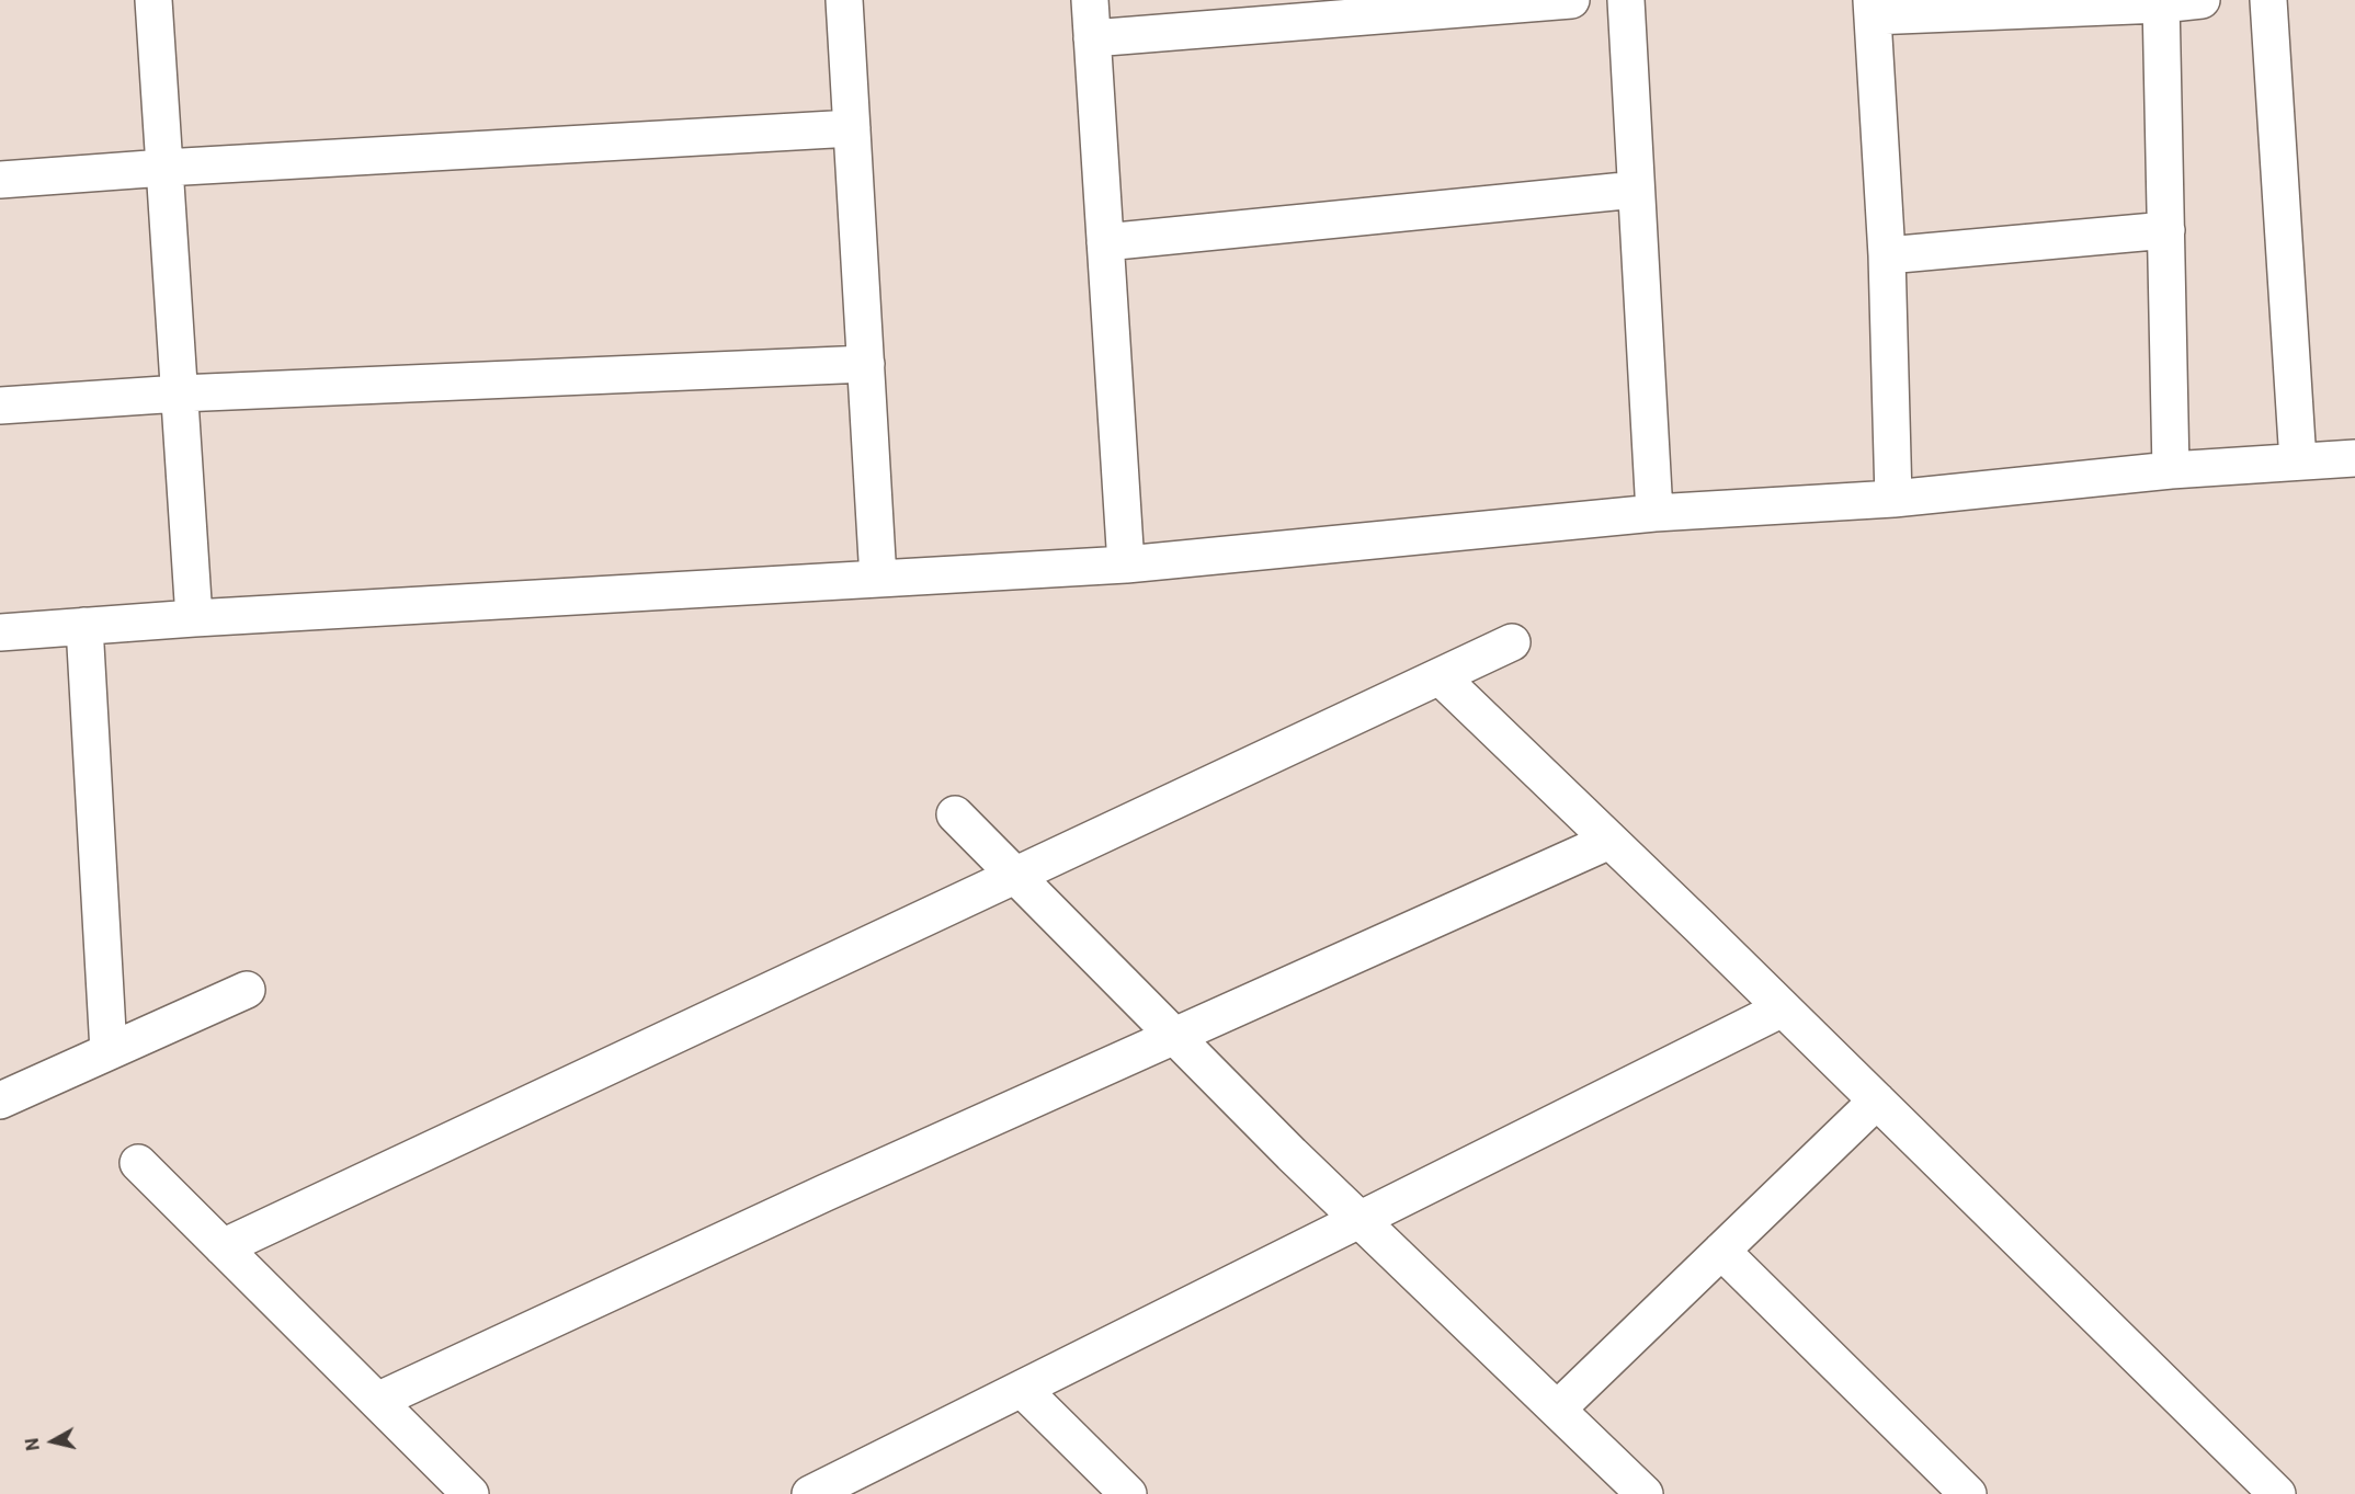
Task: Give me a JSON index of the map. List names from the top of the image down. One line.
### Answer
{"north":"left"}
